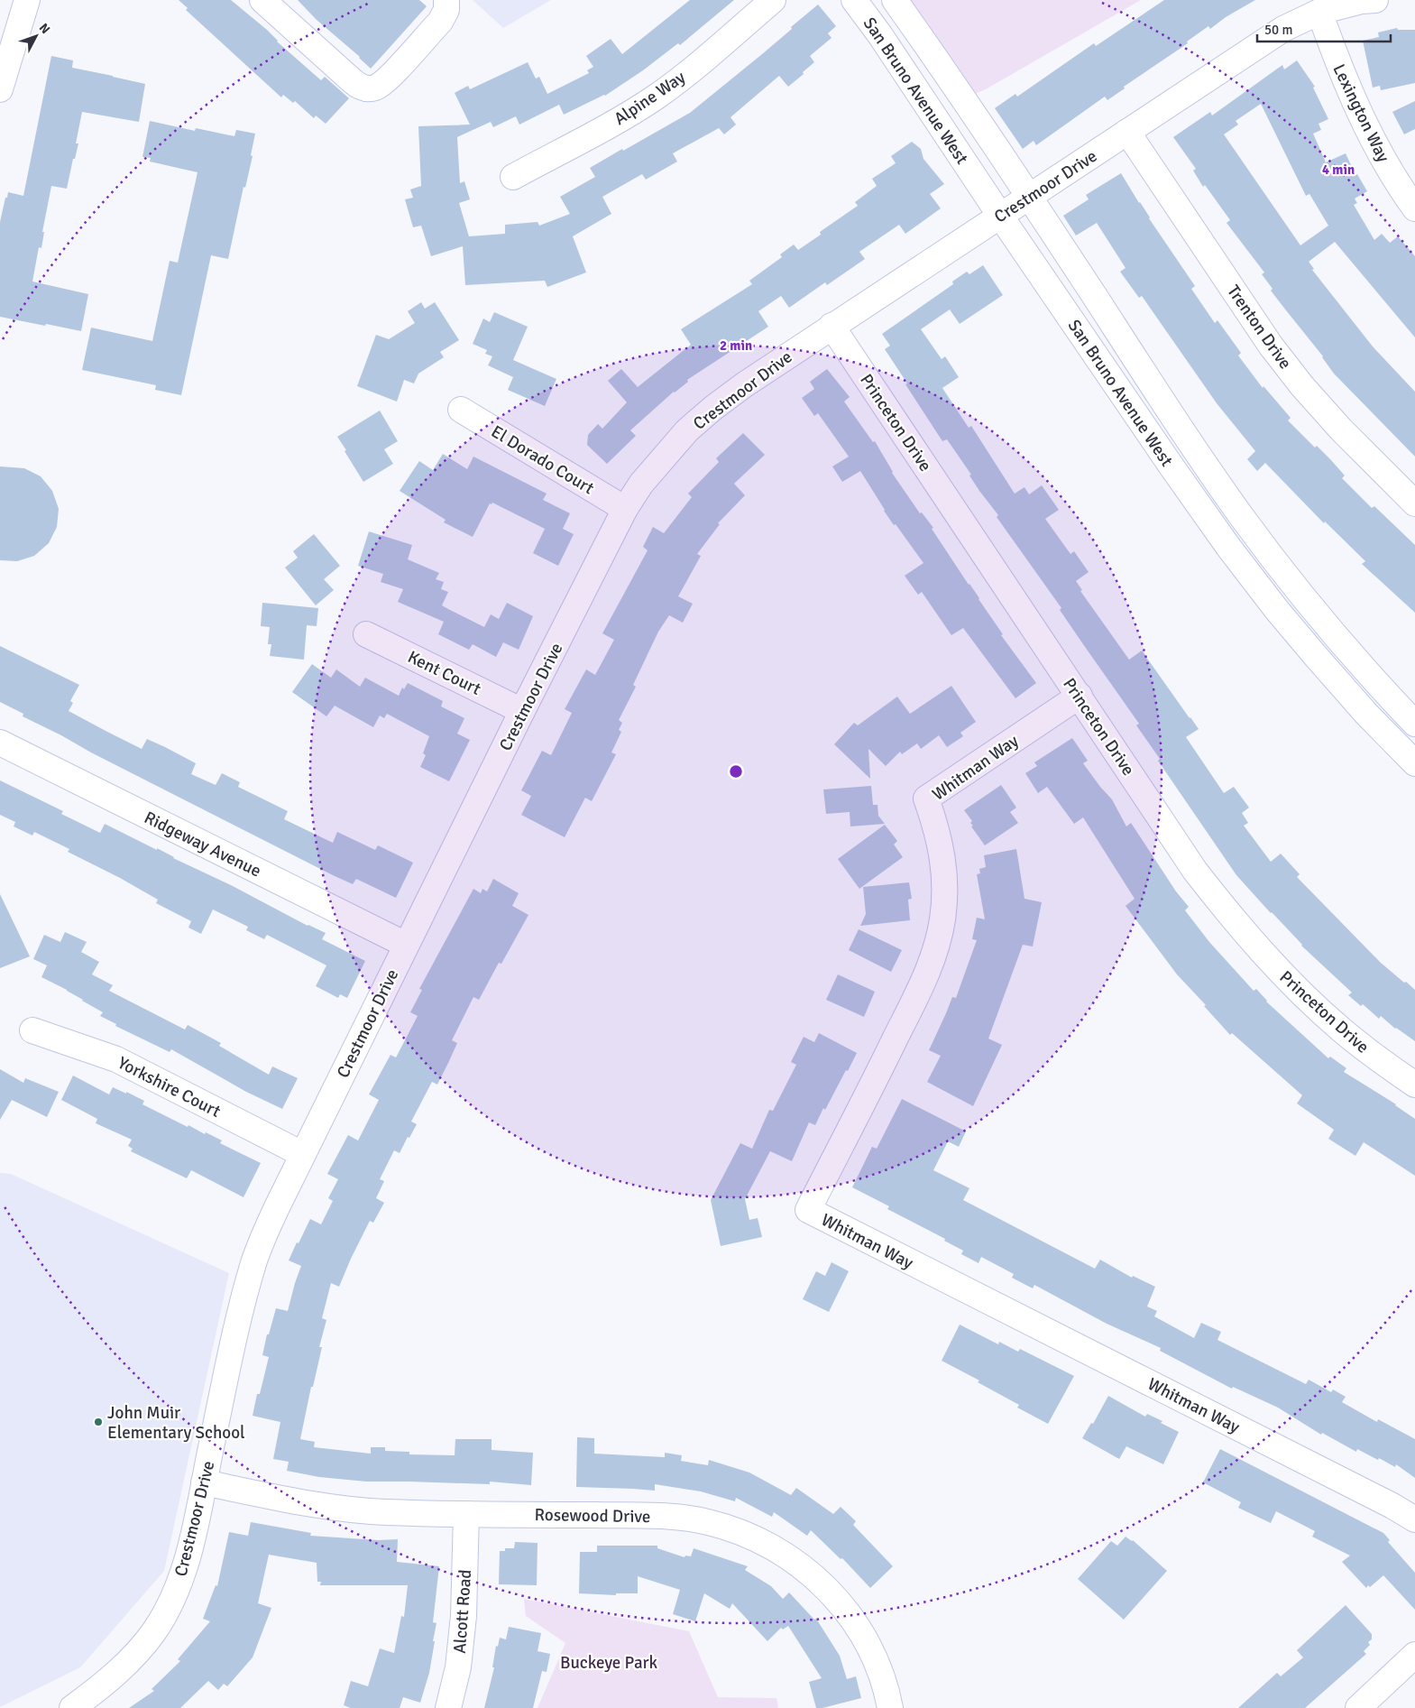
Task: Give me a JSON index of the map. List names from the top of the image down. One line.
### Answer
{"streets":{"street":["San Bruno Avenue West","Alpine Way","Lexington Way","Crestmoor Drive","Trenton Drive","Princeton Drive","El Dorado Court","Kent Court","Whitman Way","Ridgeway Avenue","Yorkshire Court","Rosewood Drive","Alcott Road"]},"crossings":[["San Bruno Avenue West","Crestmoor Drive"],["Lexington Way","Crestmoor Drive"],["Crestmoor Drive","Trenton Drive"],["Crestmoor Drive","Princeton Drive"],["Crestmoor Drive","El Dorado Court"],["Crestmoor Drive","Kent Court"],["Crestmoor Drive","Ridgeway Avenue"],["Crestmoor Drive","Yorkshire Court"],["Crestmoor Drive","Rosewood Drive"],["Princeton Drive","Whitman Way"],["Rosewood Drive","Alcott Road"]],"parks":["Buckeye Park"],"places":["John Muir Elementary School"],"scale_bar":"50 m","north":"top right","rings":["4 min","2 min"]}
